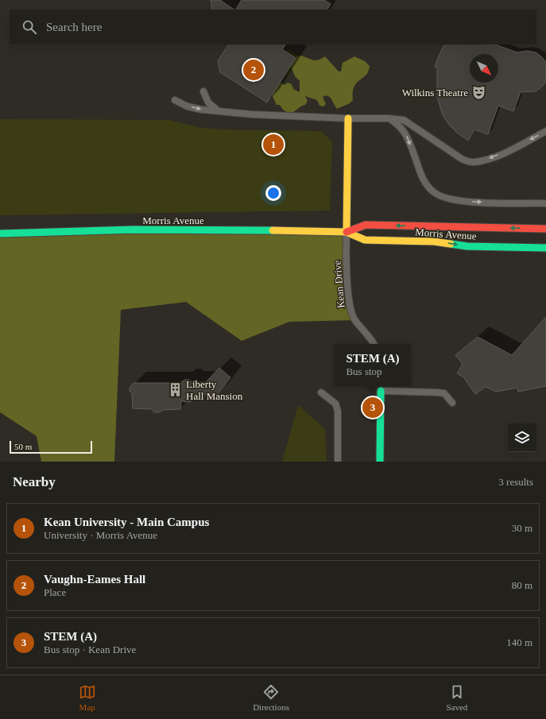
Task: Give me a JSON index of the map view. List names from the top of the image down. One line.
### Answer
{"streets":{"main road":["Morris Avenue"],"lane":["Kean Drive"]},"crossings":[["Morris Avenue","Kean Drive"]],"places":{"theatre":["Wilkins Theatre"],"building":["Liberty Hall Mansion"]},"scale_bar":"50 m","north":"bottom right","page":{"search":"Search here","pins":["2","1","3"],"popup":["STEM (A)","Bus stop"],"scale":"50 m","heading":["Nearby","3 results"],"list":[{"mark":"1","name":"Kean University - Main Campus","note":"University · Morris Avenue","value":"30 m"},{"mark":"2","name":"Vaughn-Eames Hall","note":"Place","value":"80 m"},{"mark":"3","name":"STEM (A)","note":"Bus stop · Kean Drive","value":"140 m"}],"nav":["Map","Directions","Saved"]}}
